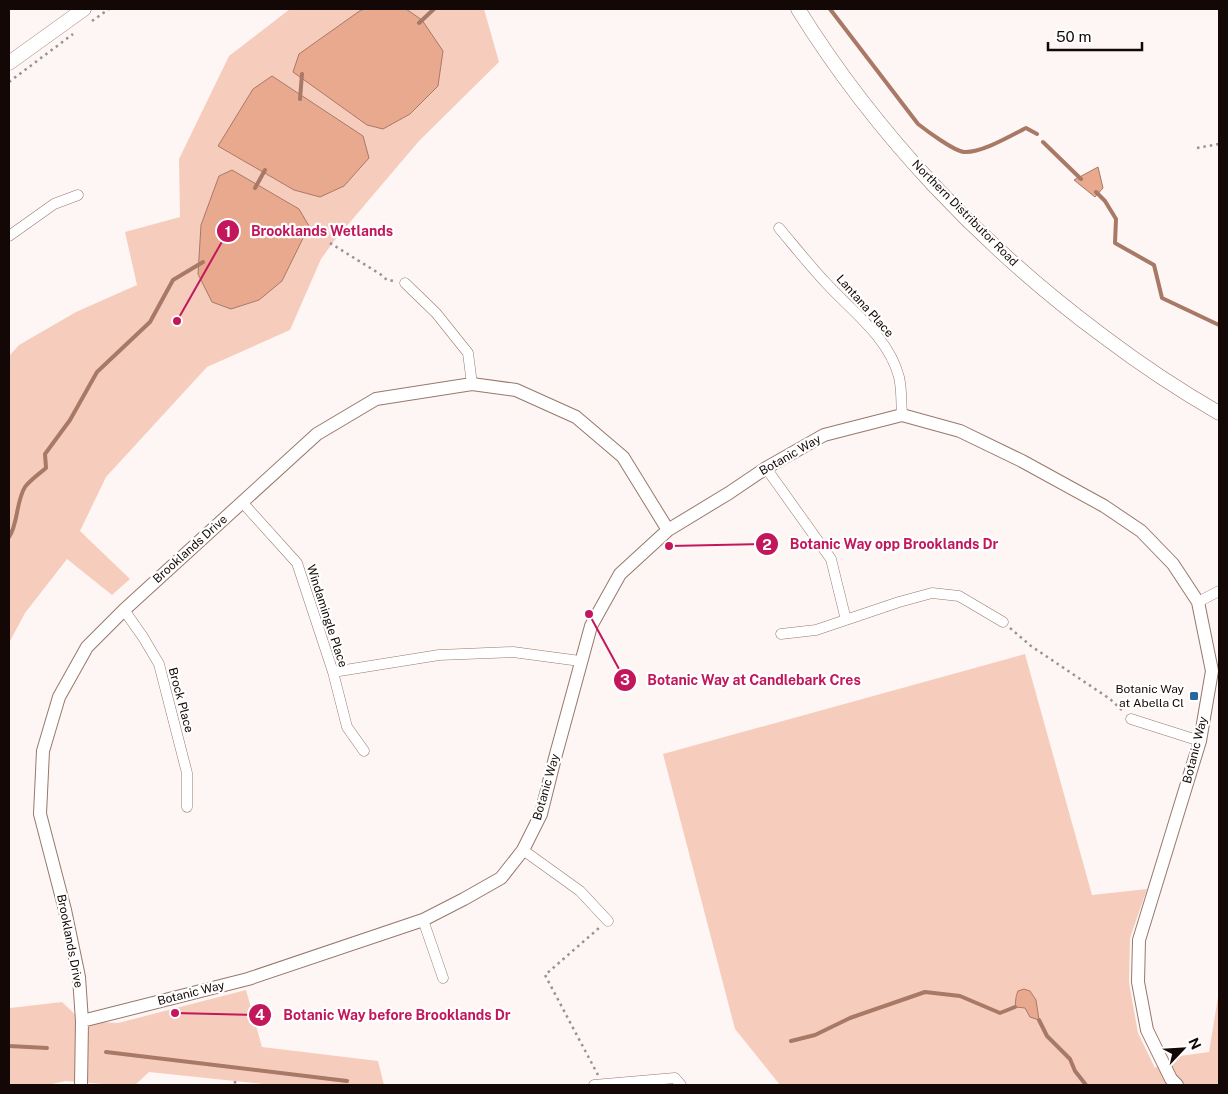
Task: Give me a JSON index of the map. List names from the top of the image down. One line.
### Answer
{"streets":{"main road":["Northern Distributor Road"],"street":["Lantana Place","Botanic Way","Brooklands Drive","Windamingle Place","Brock Place"]},"crossings":[["Lantana Place","Botanic Way"],["Botanic Way","Brooklands Drive"],["Brooklands Drive","Windamingle Place"],["Brooklands Drive","Brock Place"]],"places":{"other":["Brooklands Wetlands","Botanic Way opp Brooklands Dr","Botanic Way at Candlebark Cres","Botanic Way before Brooklands Dr"],"transit":["Botanic Way at Abella Cl"]},"scale_bar":"50 m","north":"top right"}
